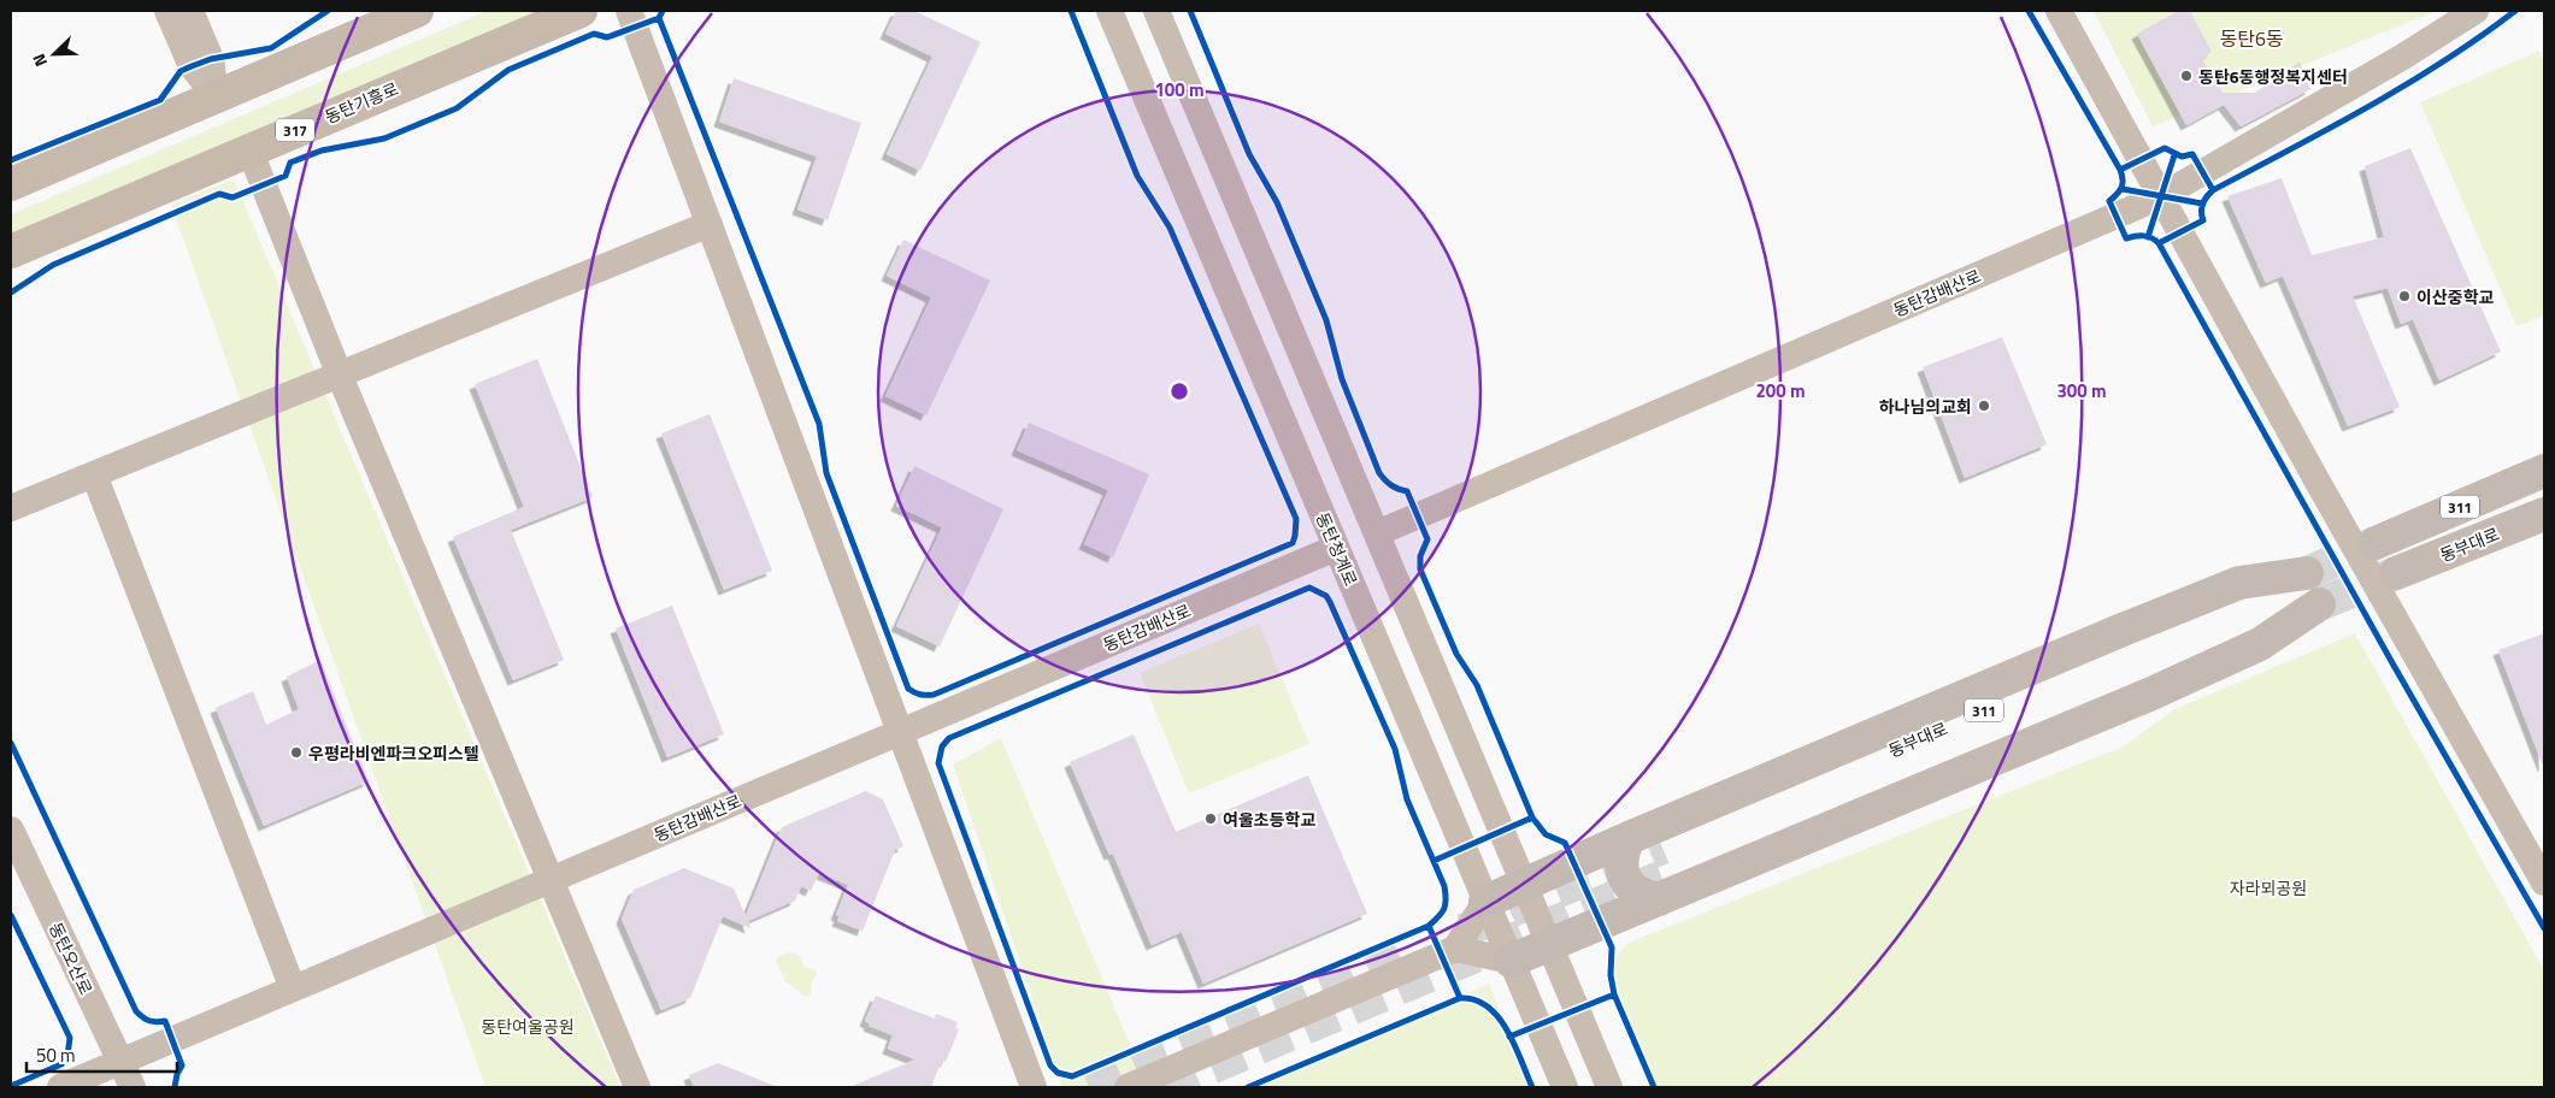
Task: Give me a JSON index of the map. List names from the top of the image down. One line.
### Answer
{"streets":{"highway":["311","동부대로"],"main road":["동탄기흥로","317"],"street":["동탄감배산로","동탄청계로","동탄오산로"]},"crossings":[["동탄감배산로","동탄청계로"],["동탄감배산로","동탄오산로"]],"districts":["동탄6동"],"parks":["자라뫼공원","동탄여울공원"],"places":["동탄6동행정복지센터","이산중학교","하나님의교회","우평라비엔파크오피스텔","여울초등학교"],"scale_bar":"50 m","north":"bottom left","rings":["100 m","200 m","300 m"]}
